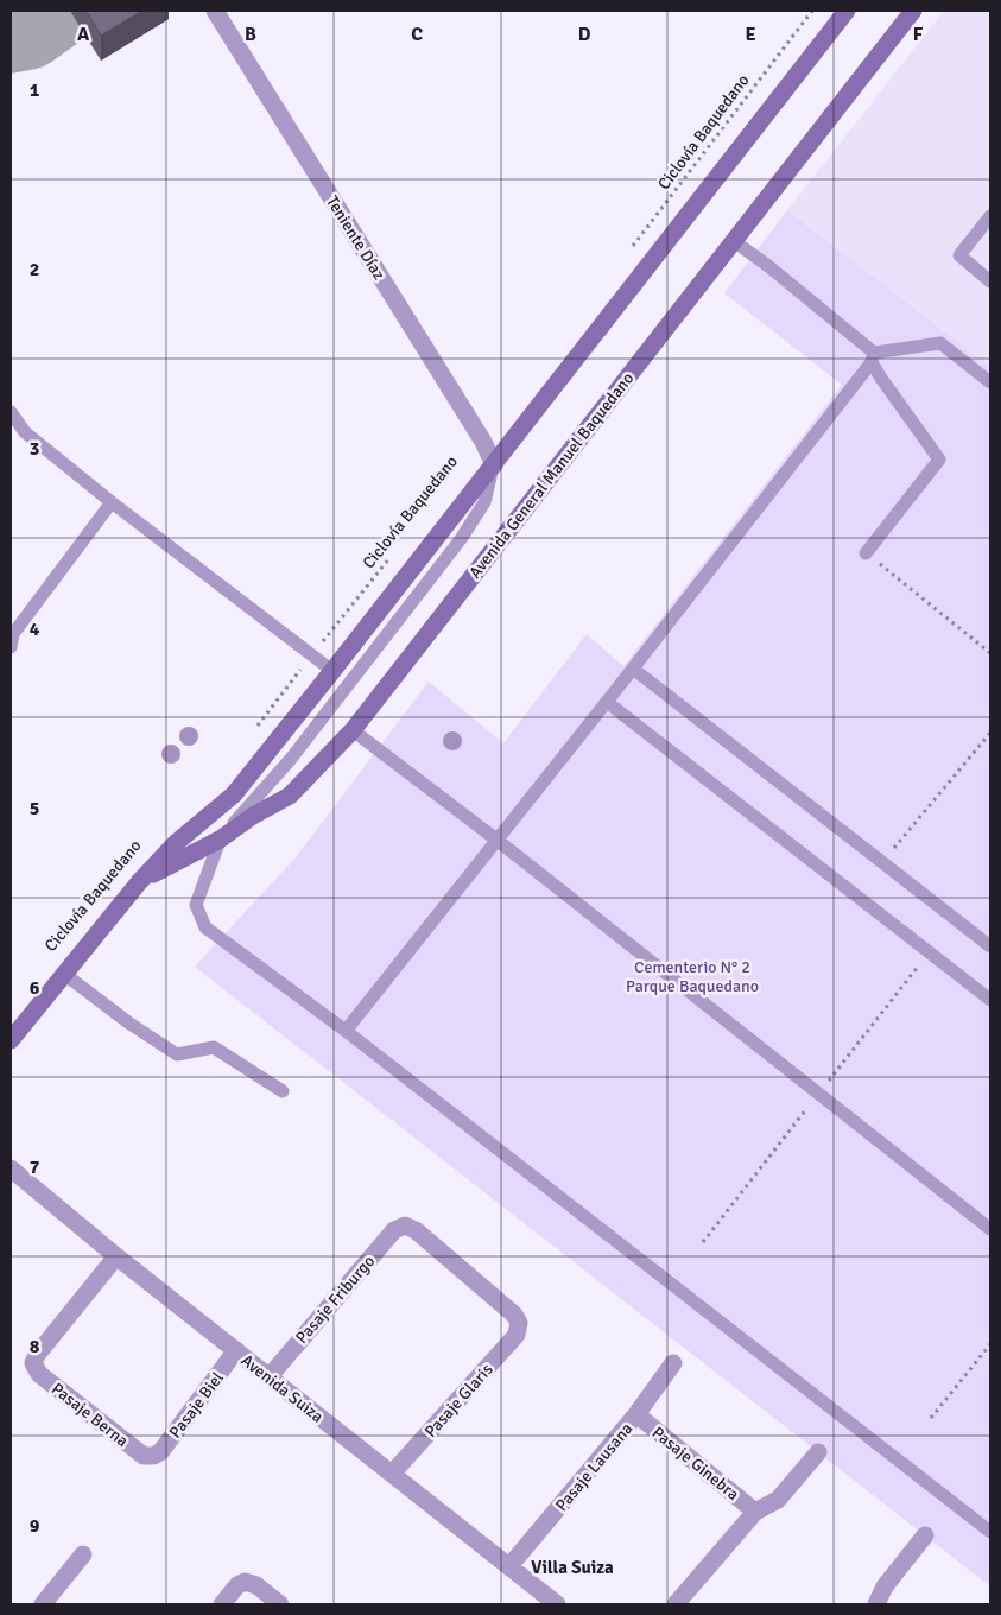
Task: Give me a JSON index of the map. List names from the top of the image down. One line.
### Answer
{"streets":{"main road":["Avenida General Manuel Baquedano"],"street":["Teniente Díaz","Pasaje Friburgo","Avenida Suiza","Pasaje Glaris","Pasaje Biel","Pasaje Berna","Pasaje Ginebra","Pasaje Lausana"],"path":["Ciclovía Baquedano"]},"crossings":[["Teniente Díaz","Avenida General Manuel Baquedano"],["Pasaje Friburgo","Avenida Suiza"],["Pasaje Friburgo","Pasaje Glaris"],["Avenida Suiza","Pasaje Glaris"],["Avenida Suiza","Pasaje Biel"],["Avenida Suiza","Pasaje Berna"],["Avenida Suiza","Pasaje Lausana"],["Pasaje Biel","Pasaje Berna"],["Pasaje Ginebra","Pasaje Lausana"]],"districts":["Villa Suiza"],"parks":["Cementerio N° 2 Parque Baquedano"],"grid":{"columns":["A","B","C","D","E","F"],"rows":["1","2","3","4","5","6","7","8","9"]}}
